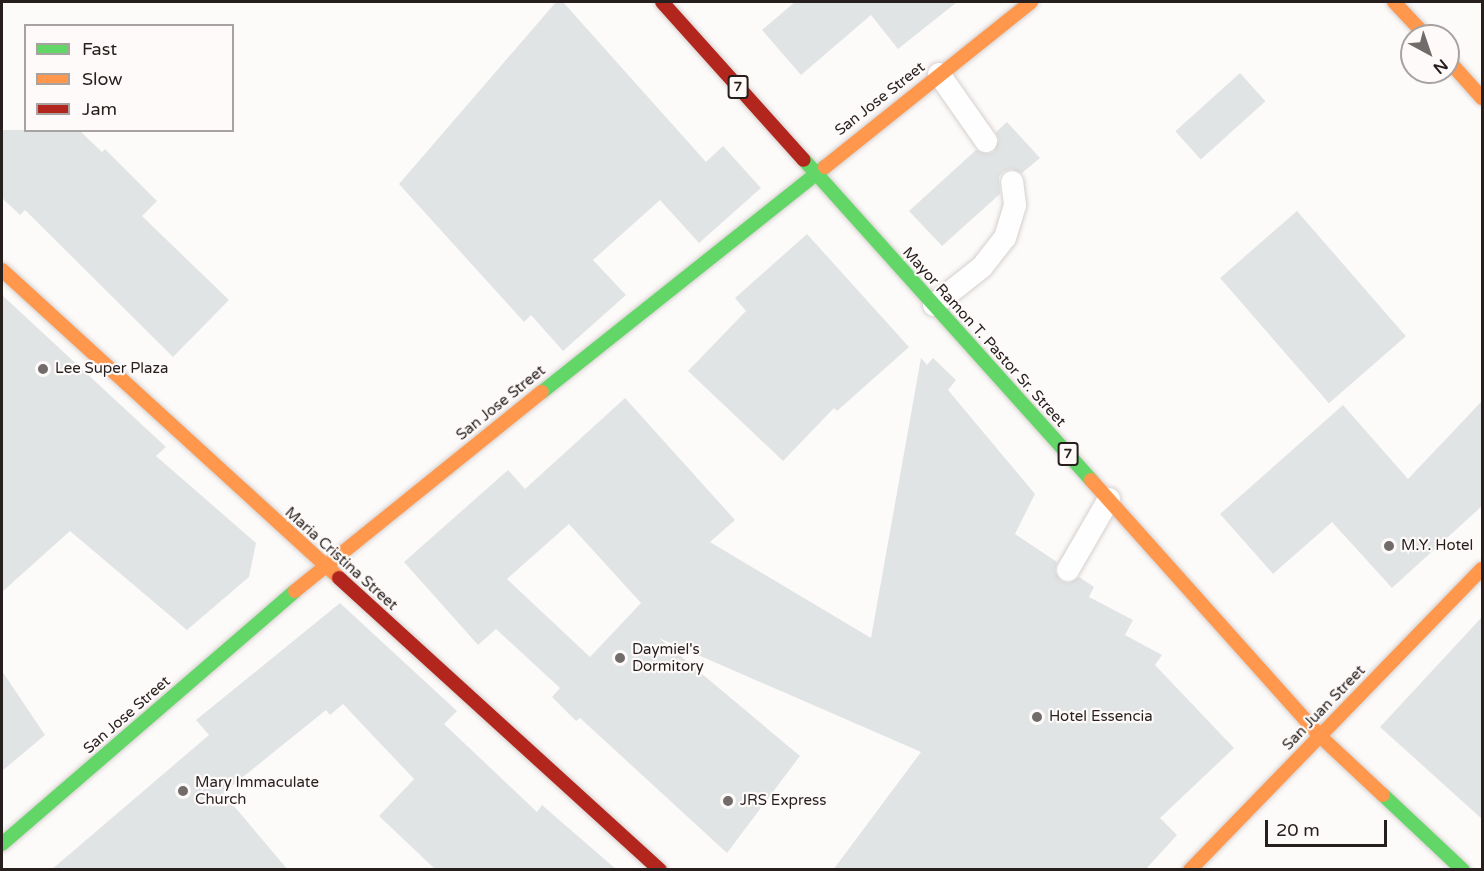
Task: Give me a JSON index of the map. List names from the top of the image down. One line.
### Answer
{"streets":{"street":["7","San Jose Street","Mayor Ramon T. Pastor Sr. Street","Maria Cristina Street","San Juan Street"]},"crossings":[["San Jose Street","Mayor Ramon T. Pastor Sr. Street"],["San Jose Street","Maria Cristina Street"],["Mayor Ramon T. Pastor Sr. Street","San Juan Street"]],"places":["Lee Super Plaza","M.Y. Hotel","Daymiel's Dormitory","Hotel Essencia","Mary Immaculate Church","JRS Express"],"legend":["Fast","Slow","Jam"],"scale_bar":"20 m","north":"bottom right"}
